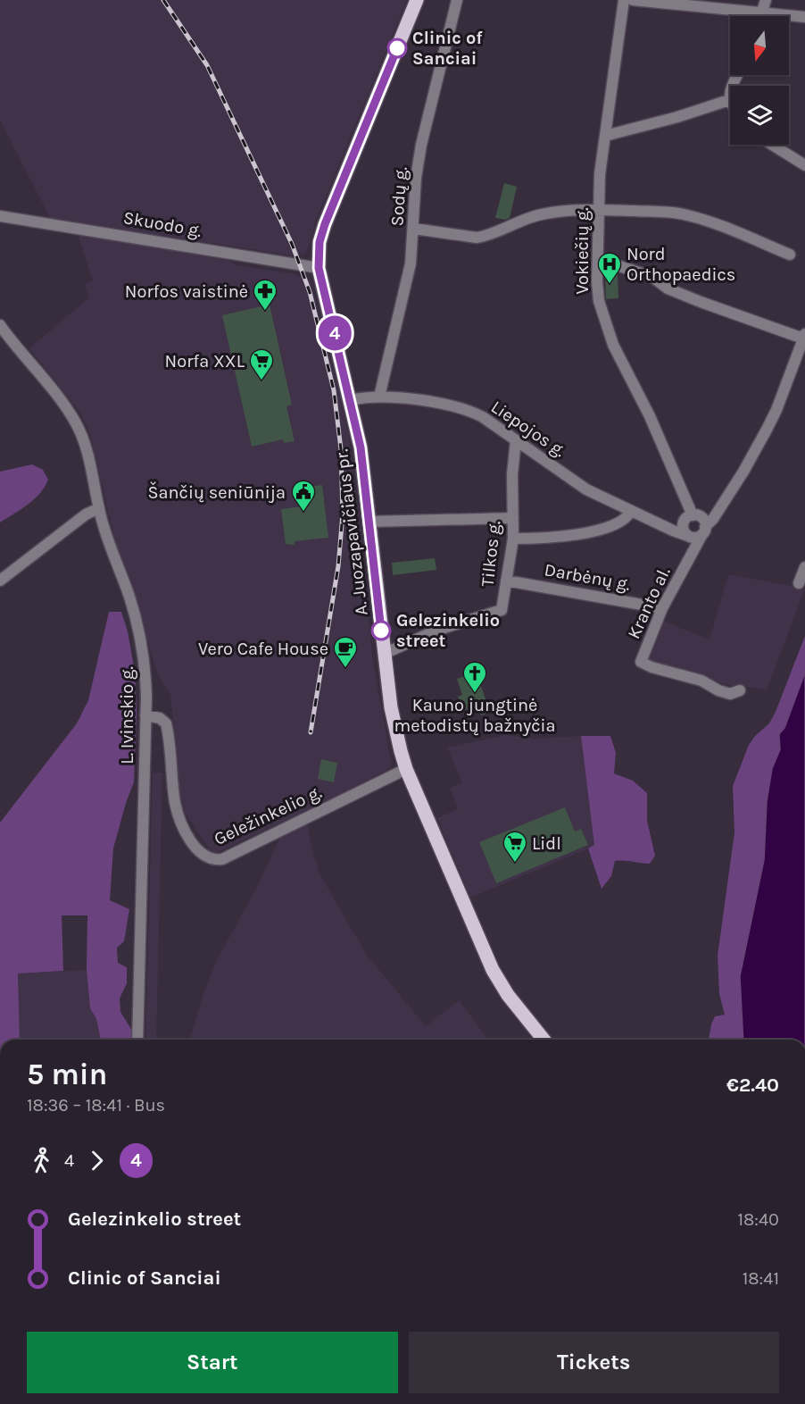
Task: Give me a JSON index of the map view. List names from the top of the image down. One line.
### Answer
{"streets":{"main road":["A. Juozapavičiaus pr."],"street":["Sodų g.","Skuodo g.","Vokiečių g.","Liepojos g.","Tilkos g.","Darbėnų g.","Kranto al.","L. Ivinskio g.","Geležinkelio g."]},"crossings":[["Sodų g.","Liepojos g."],["Skuodo g.","A. Juozapavičiaus pr."],["Vokiečių g.","Liepojos g."],["Vokiečių g.","Kranto al."],["Liepojos g.","A. Juozapavičiaus pr."],["Liepojos g.","Tilkos g."],["Liepojos g.","Kranto al."],["A. Juozapavičiaus pr.","Tilkos g."],["A. Juozapavičiaus pr.","Geležinkelio g."],["Tilkos g.","Darbėnų g."],["Darbėnų g.","Kranto al."],["L. Ivinskio g.","Geležinkelio g."]],"places":{"other":["Clinic of Sanciai","Gelezinkelio street"],"hospital":["Nord Orthopaedics"],"pharmacy":["Norfos vaistinė"],"supermarket":["Norfa XXL","Lidl"],"public building":["Šančių seniūnija"],"cafe":["Vero Cafe House"],"church":["Kauno jungtinė metodistų bažnyčia"]},"lines":["bus line 4"],"north":"bottom","page":{"on_map":"4","heading":["5 min","18:36 – 18:41 · Bus","€2.40"],"legs":["4","4"],"list":[{"name":"Gelezinkelio street","value":"18:40"},{"name":"Clinic of Sanciai","value":"18:41"}],"buttons":["Start","Tickets"]}}
